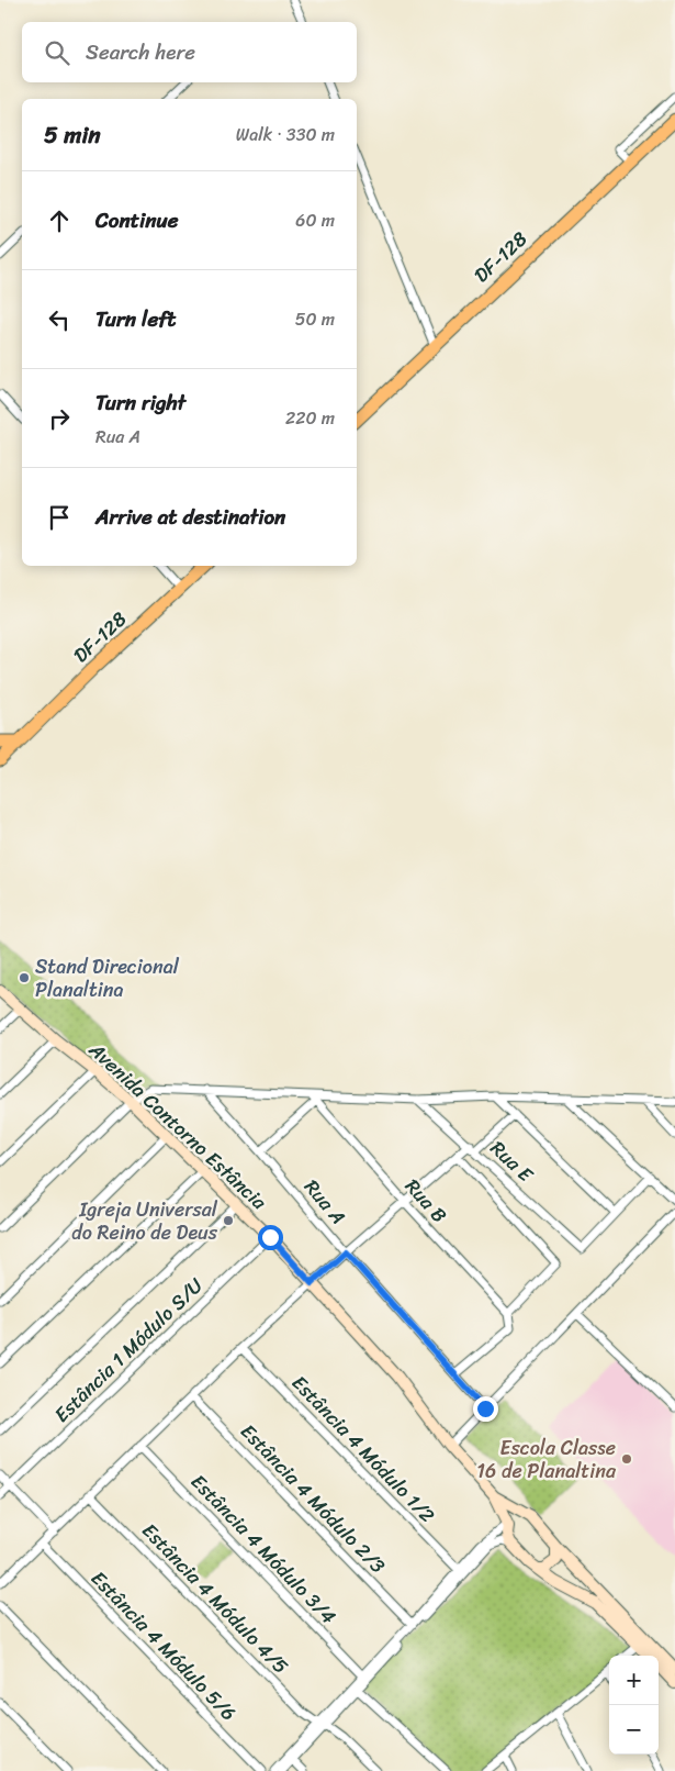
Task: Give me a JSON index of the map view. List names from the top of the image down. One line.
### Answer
{"streets":{"main road":["DF-128"],"street":["Avenida Contorno Estância","Rua E","Rua B","Rua A","Estância 1 Módulo S/U","Estância 4 Módulo 1/2","Estância 4 Módulo 2/3","Estância 4 Módulo 3/4","Estância 4 Módulo 4/5","Estância 4 Módulo 5/6"]},"crossings":[["Avenida Contorno Estância","Estância 1 Módulo S/U"]],"places":["Stand Direcional Planaltina","Igreja Universal do Reino de Deus","Escola Classe 16 de Planaltina"],"page":{"search":"Search here","heading":["5 min","Walk · 330 m"],"list":[["Continue","60 m"],["Turn left","50 m"],["Turn right","Rua A","220 m"],"Arrive at destination"],"map_buttons":["+","−"]}}
